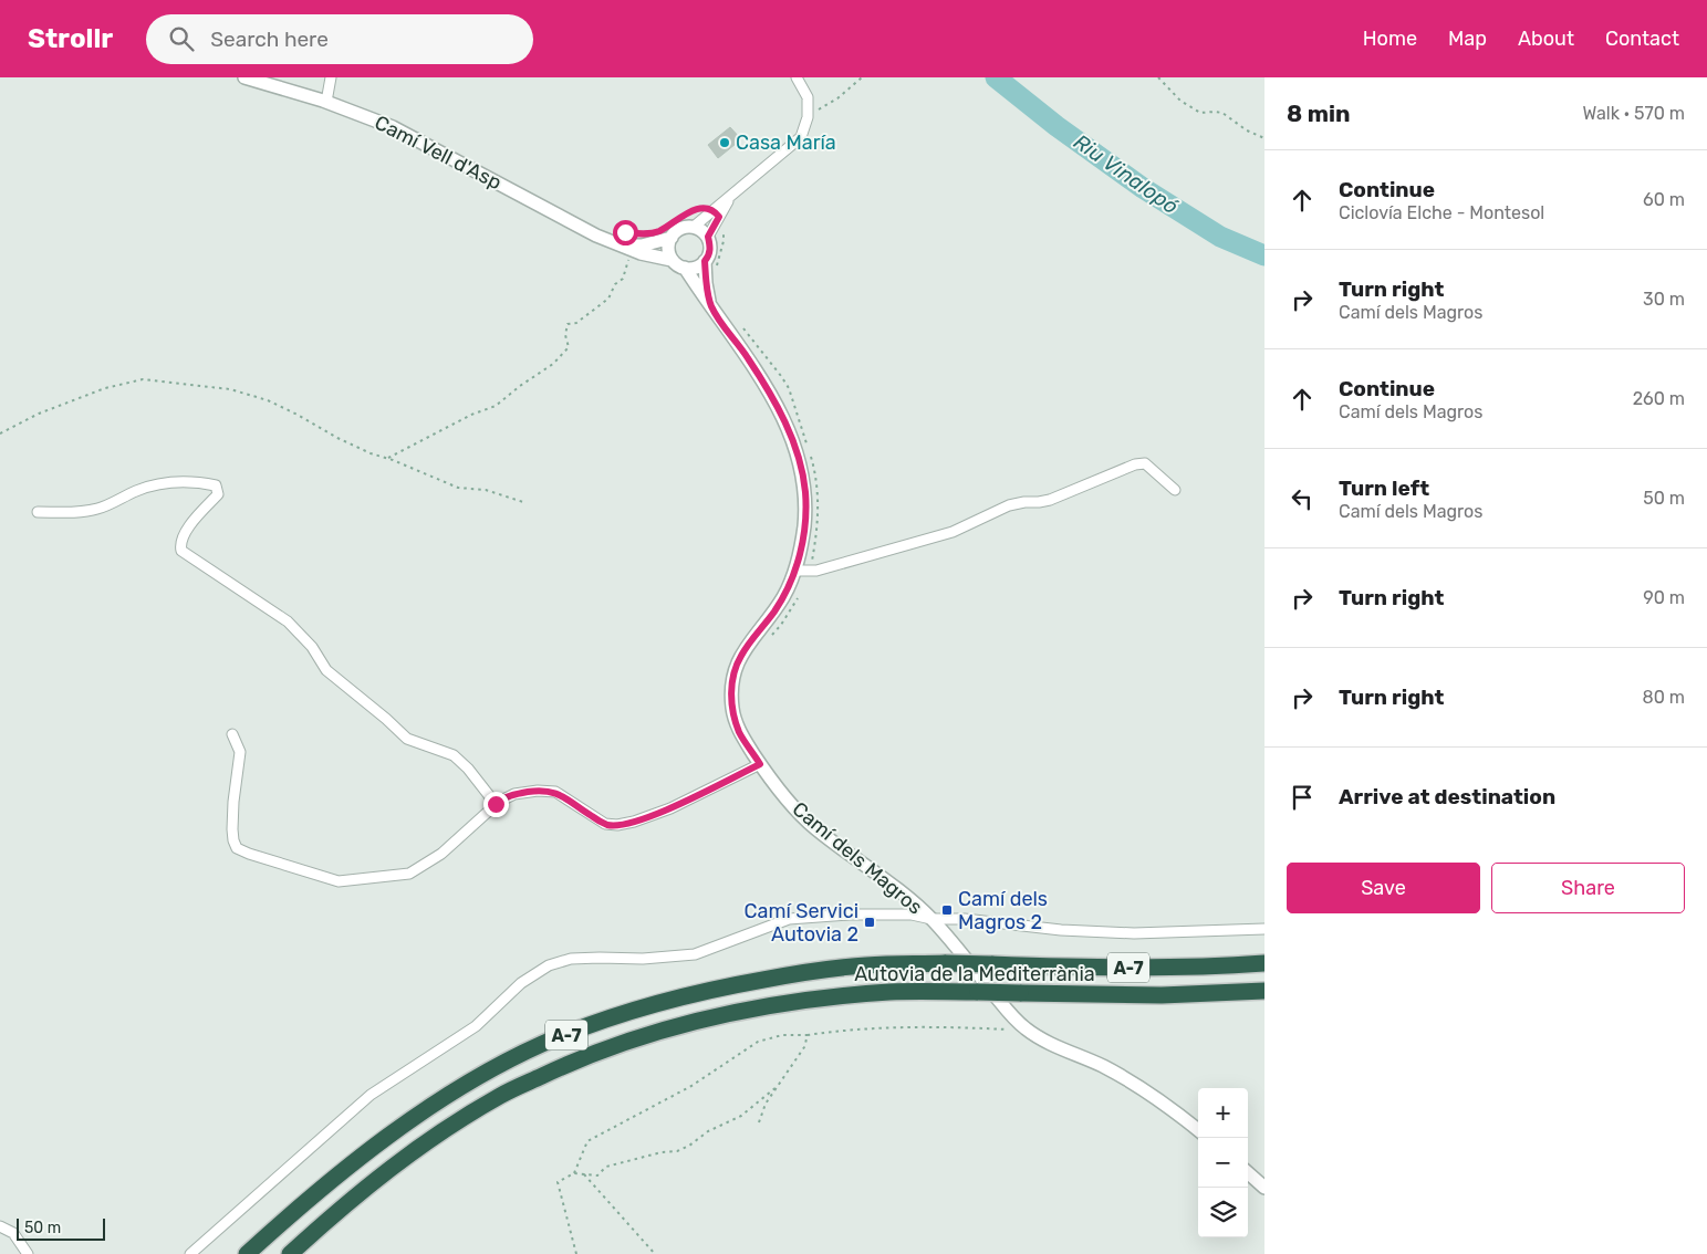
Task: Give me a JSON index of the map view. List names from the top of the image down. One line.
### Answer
{"streets":{"highway":["A-7","Autovia de la Mediterrània"],"street":["Camí Vell d'Asp","Camí dels Magros"]},"crossings":[["Camí Vell d'Asp","Camí dels Magros"]],"water":["Riu Vinalopó"],"places":{"other":["Casa María"],"transit":["Camí dels Magros 2","Camí Servici Autovia 2"]},"scale_bar":"50 m","page":{"header":"Strollr","search":"Search here","nav":["Home","Map","About","Contact"],"heading":["8 min","Walk · 570 m"],"list":[["Continue","Ciclovía Elche - Montesol","60 m"],["Turn right","Camí dels Magros","30 m"],["Continue","Camí dels Magros","260 m"],["Turn left","Camí dels Magros","50 m"],["Turn right","90 m"],["Turn right","80 m"],"Arrive at destination"],"buttons":["Save","Share"],"map_buttons":["+","−"],"scale":"50 m"}}
